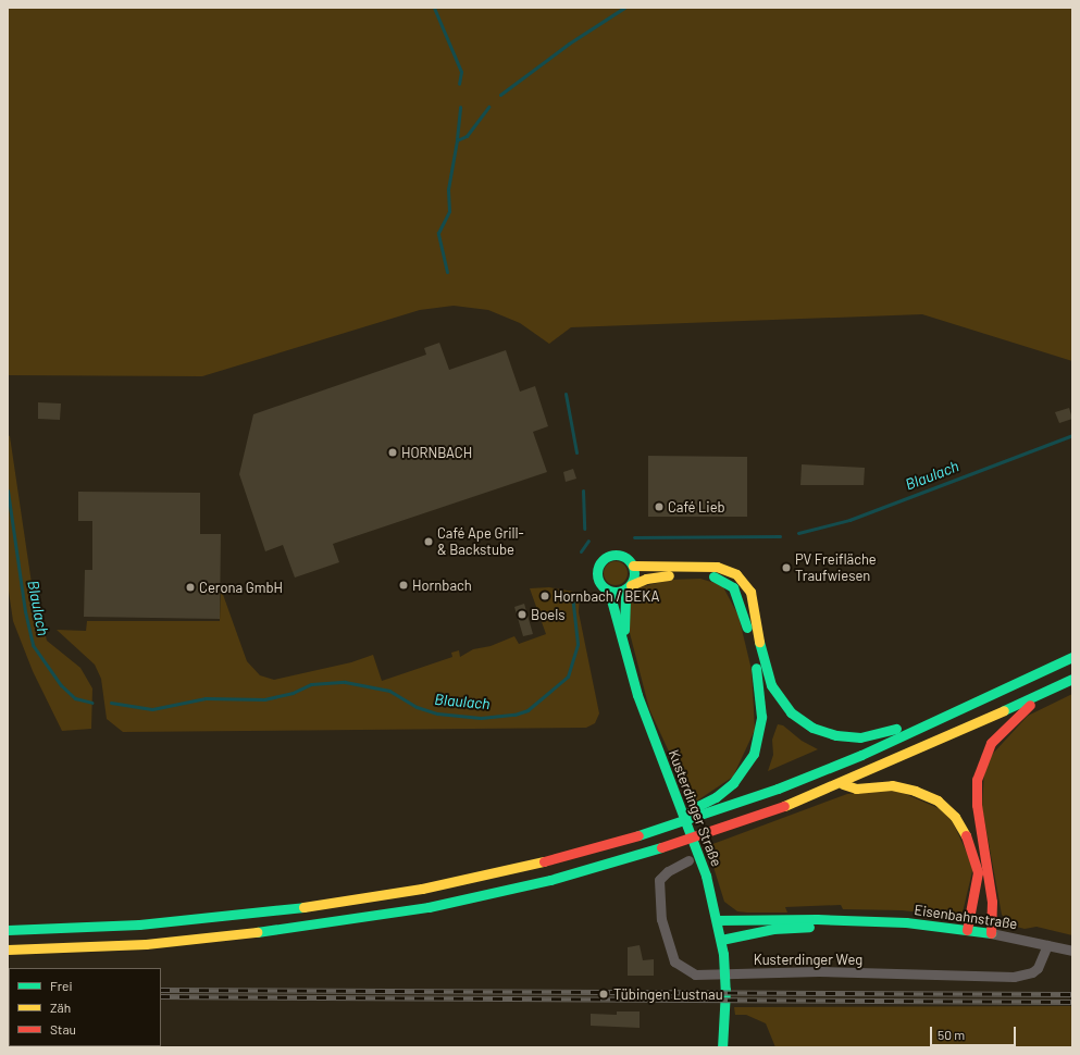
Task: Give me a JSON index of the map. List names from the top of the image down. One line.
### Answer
{"streets":{"main road":["Kusterdinger Straße","Eisenbahnstraße"],"street":["Kusterdinger Weg"]},"crossings":[["Kusterdinger Straße","Eisenbahnstraße"],["Eisenbahnstraße","Kusterdinger Weg"]],"water":["Blaulach"],"places":["HORNBACH","Café Lieb","Café Ape Grill- & Backstube","PV Freifläche Traufwiesen","Hornbach","Cerona GmbH","Hornbach / BEKA","Boels","Tübingen Lustnau"],"legend":["Frei","Zäh","Stau"],"scale_bar":"50 m"}
